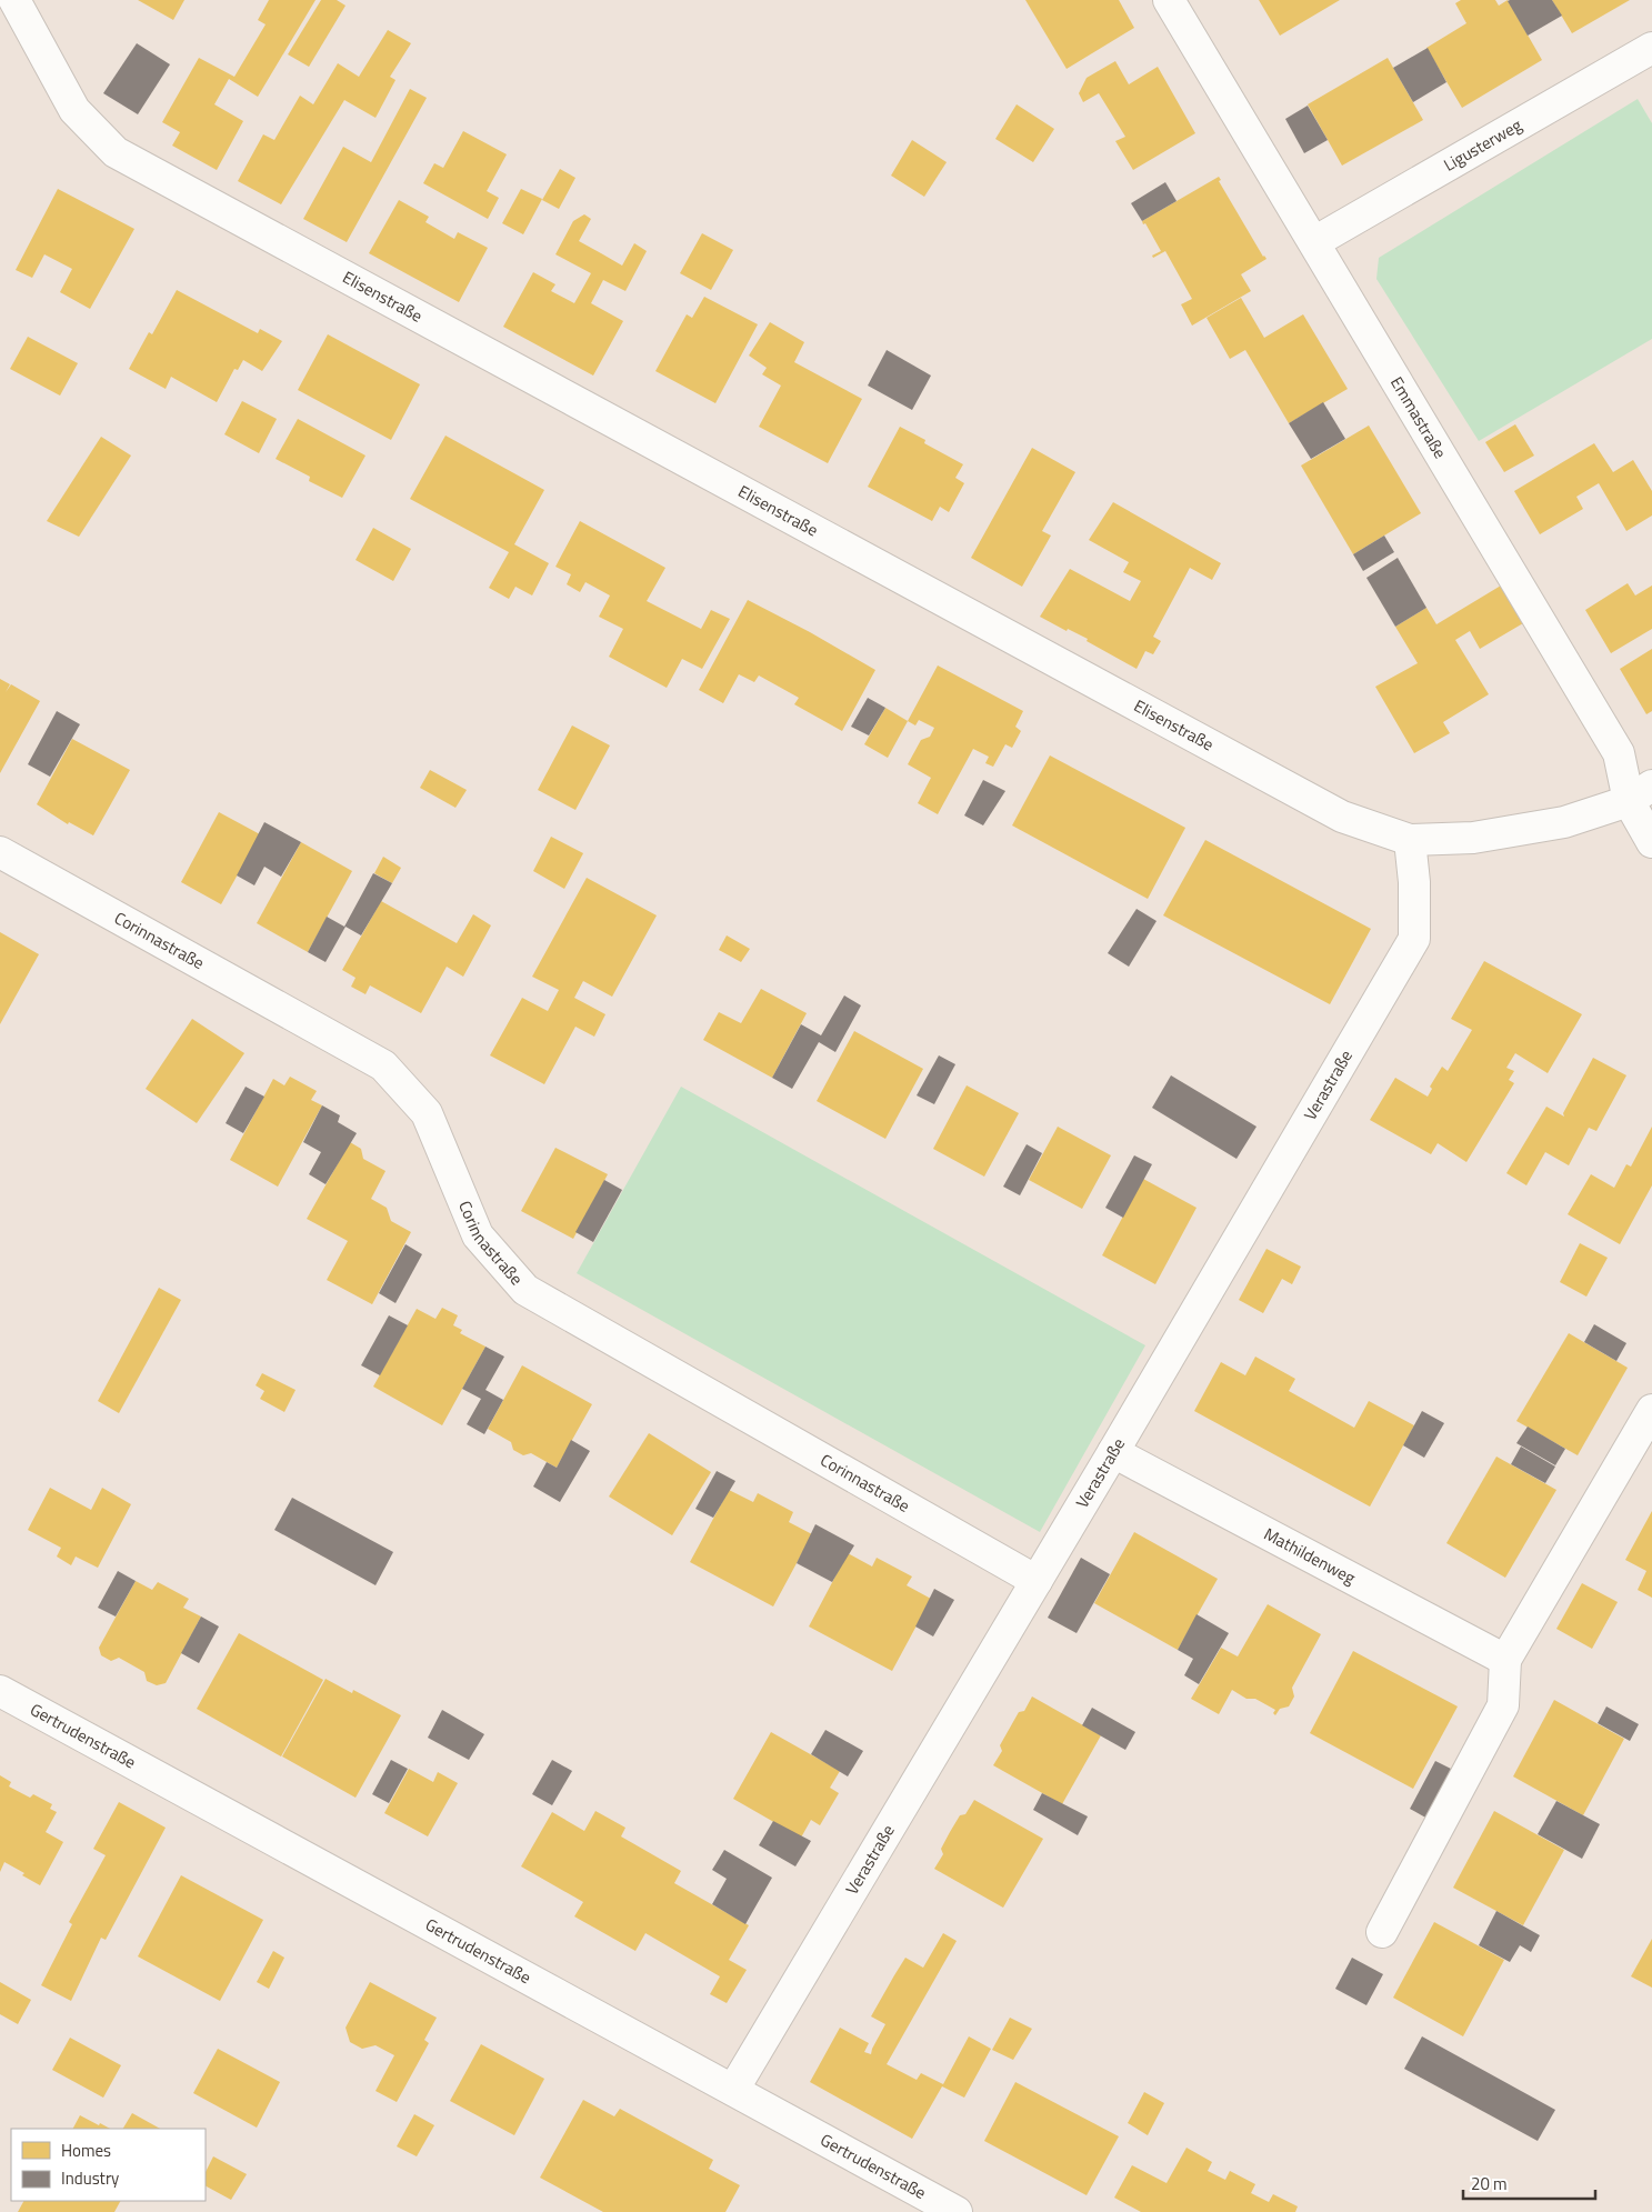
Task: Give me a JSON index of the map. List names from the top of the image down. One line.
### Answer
{"streets":{"street":["Ligusterweg","Elisenstraße","Emmastraße","Corinnastraße","Verastraße","Mathildenweg","Gertrudenstraße"]},"crossings":[["Ligusterweg","Emmastraße"],["Elisenstraße","Emmastraße"],["Elisenstraße","Verastraße"],["Corinnastraße","Verastraße"],["Verastraße","Mathildenweg"],["Verastraße","Gertrudenstraße"]],"legend":["Homes","Industry"],"scale_bar":"20 m"}
